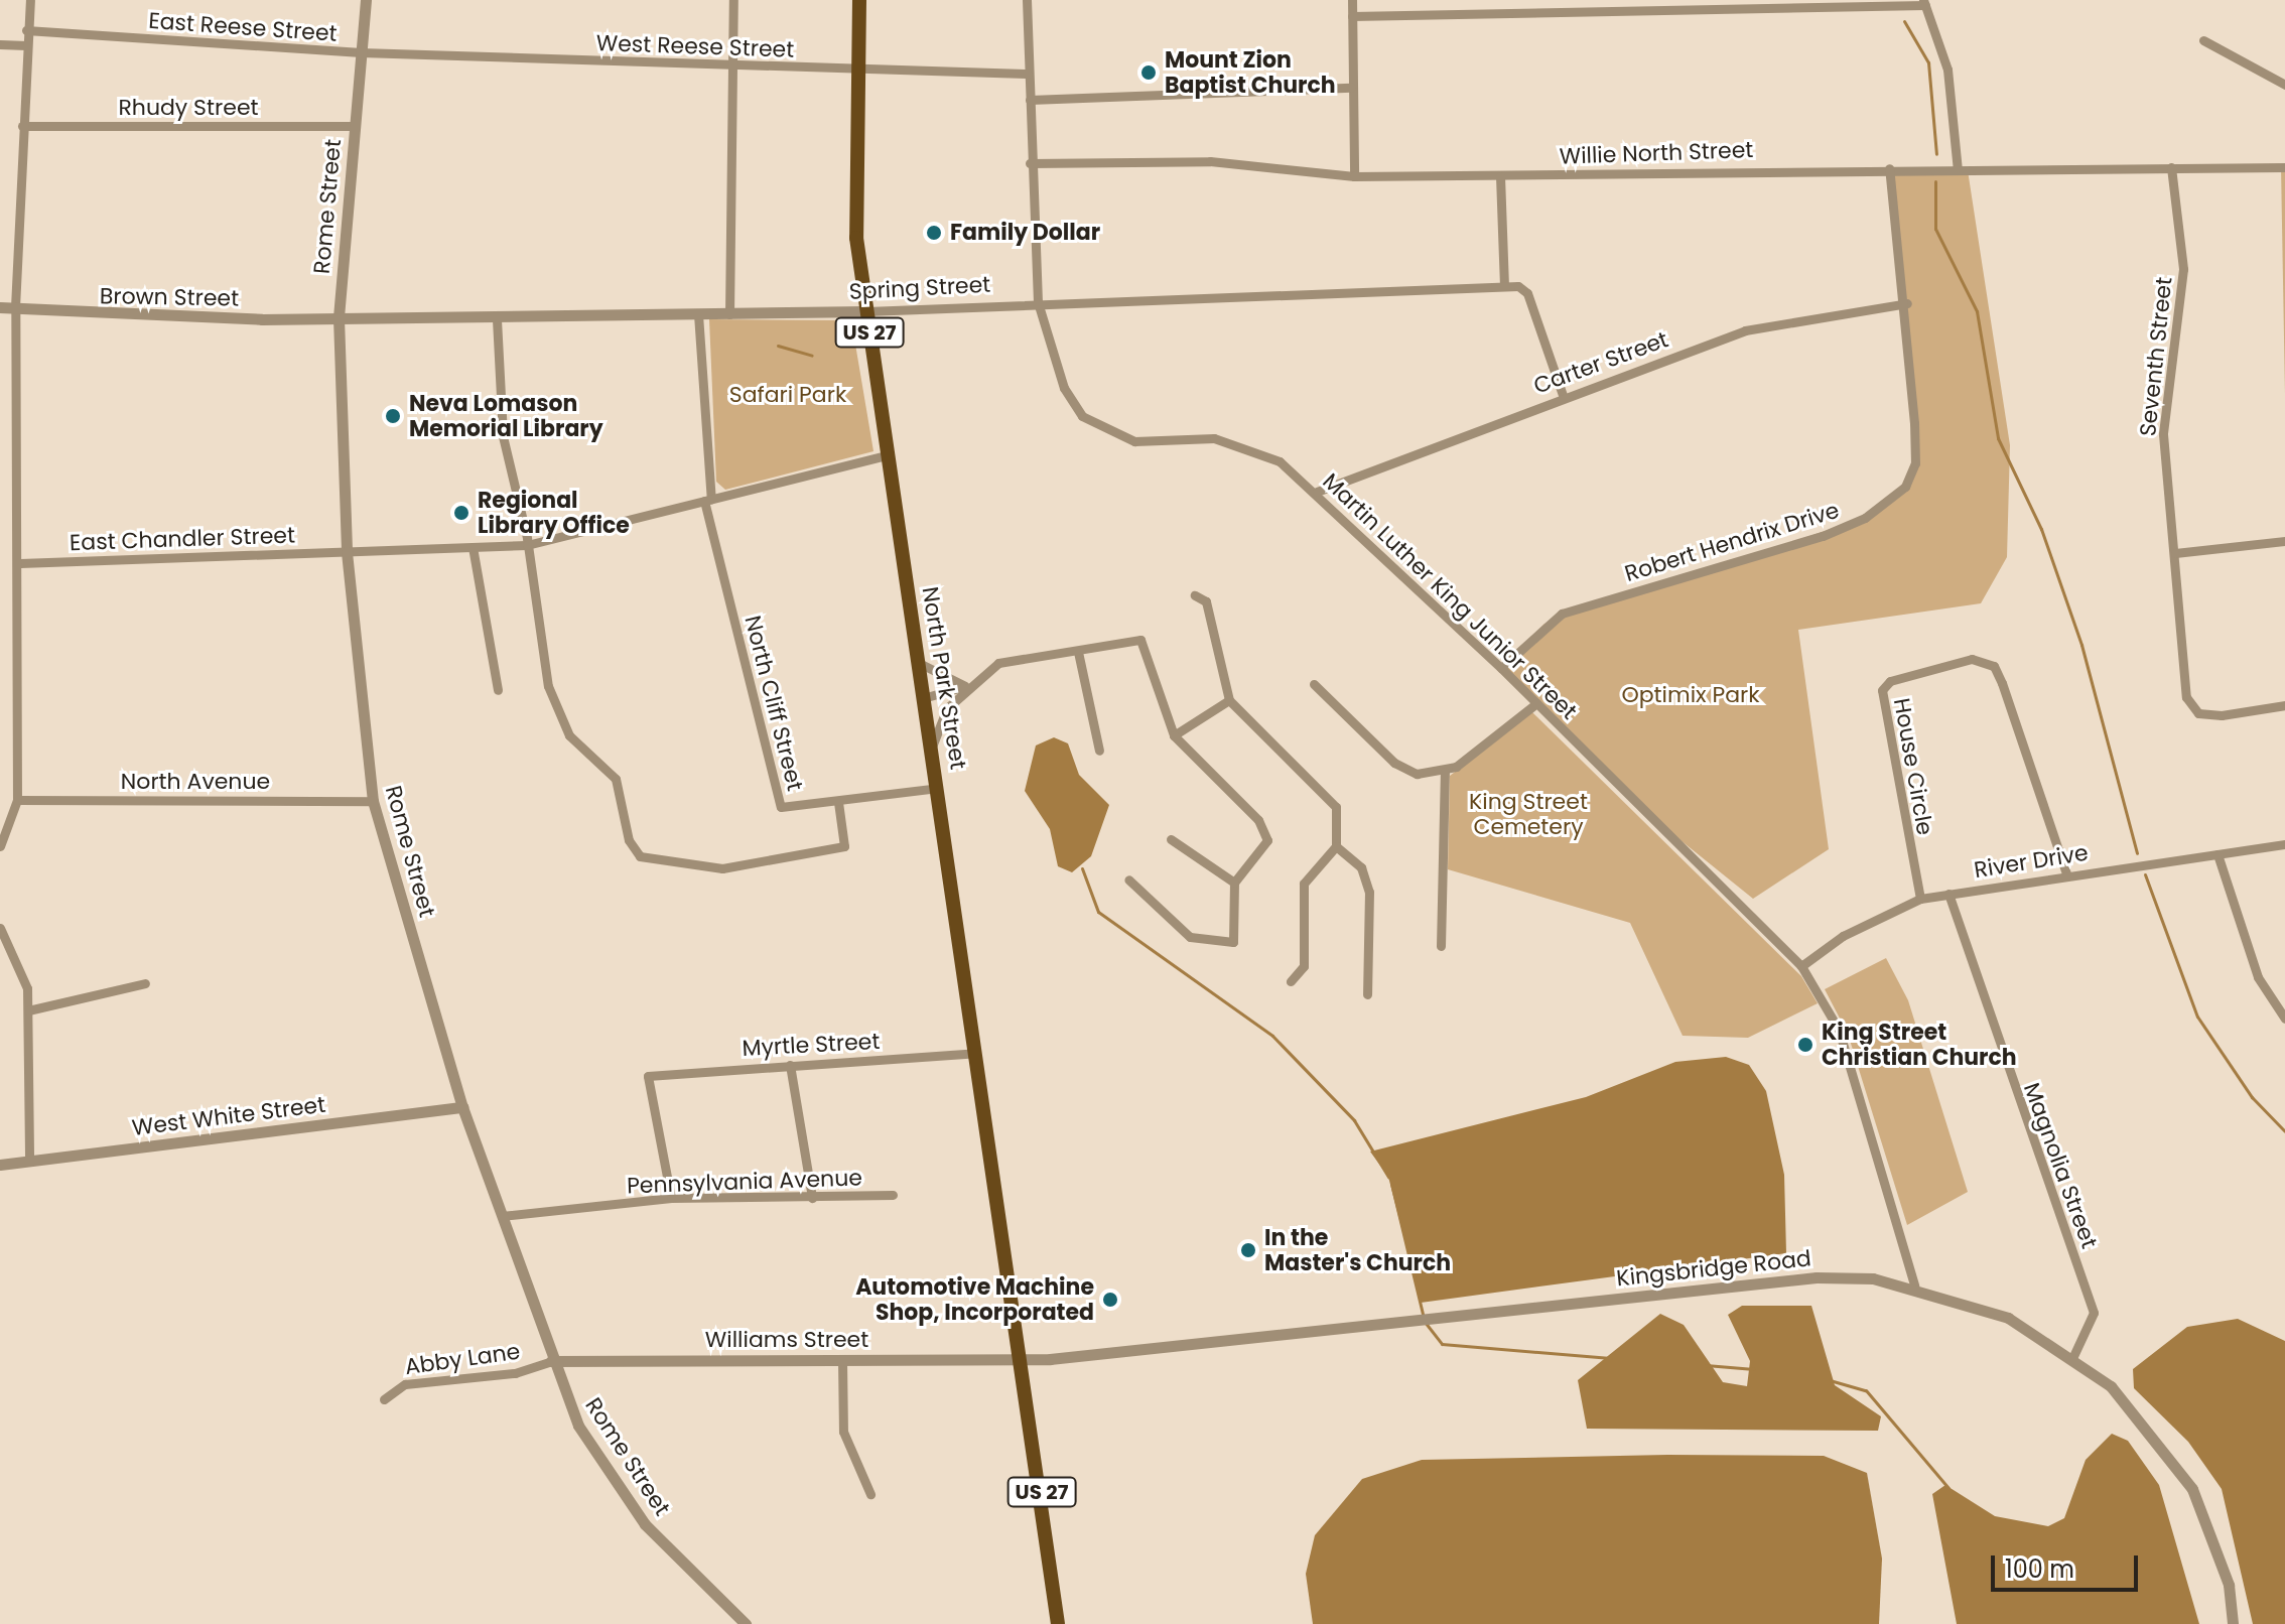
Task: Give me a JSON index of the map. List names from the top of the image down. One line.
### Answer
{"streets":{"main road":["US 27","North Park Street"],"street":["East Reese Street","West Reese Street","Rhudy Street","Willie North Street","Rome Street","Spring Street","Brown Street","Seventh Street","Carter Street","East Chandler Street","Robert Hendrix Drive","Martin Luther King Junior Street","North Cliff Street","House Circle","North Avenue","River Drive","Myrtle Street","West White Street","Magnolia Street","Pennsylvania Avenue","Kingsbridge Road","Williams Street","Abby Lane"]},"crossings":[["East Reese Street","West Reese Street"],["East Reese Street","Rome Street"],["West Reese Street","Rome Street"],["West Reese Street","Martin Luther King Junior Street"],["West Reese Street","North Park Street"],["Rhudy Street","Rome Street"],["Willie North Street","Seventh Street"],["Willie North Street","Robert Hendrix Drive"],["Willie North Street","Martin Luther King Junior Street"],["Rome Street","Spring Street"],["Rome Street","Brown Street"],["Rome Street","East Chandler Street"],["Rome Street","North Avenue"],["Rome Street","West White Street"],["Rome Street","Pennsylvania Avenue"],["Rome Street","Williams Street"],["Rome Street","Abby Lane"],["Spring Street","Brown Street"],["Spring Street","Martin Luther King Junior Street"],["Spring Street","North Park Street"],["Spring Street","North Cliff Street"],["US 27","North Park Street"],["US 27","Kingsbridge Road"],["US 27","Williams Street"],["Carter Street","Robert Hendrix Drive"],["Carter Street","Martin Luther King Junior Street"],["East Chandler Street","North Park Street"],["East Chandler Street","North Cliff Street"],["Robert Hendrix Drive","Martin Luther King Junior Street"],["Martin Luther King Junior Street","River Drive"],["Martin Luther King Junior Street","Kingsbridge Road"],["North Park Street","North Cliff Street"],["North Park Street","Myrtle Street"],["North Park Street","Kingsbridge Road"],["North Park Street","Williams Street"],["House Circle","River Drive"],["River Drive","Magnolia Street"],["Myrtle Street","Pennsylvania Avenue"],["Magnolia Street","Kingsbridge Road"],["Kingsbridge Road","Williams Street"],["Williams Street","Abby Lane"]],"parks":["Safari Park","Optimix Park","King Street Cemetery"],"places":["Mount Zion Baptist Church","Family Dollar","Neva Lomason Memorial Library","Regional Library Office","King Street Christian Church","In the Master's Church","Automotive Machine Shop, Incorporated"],"scale_bar":"100 m"}
